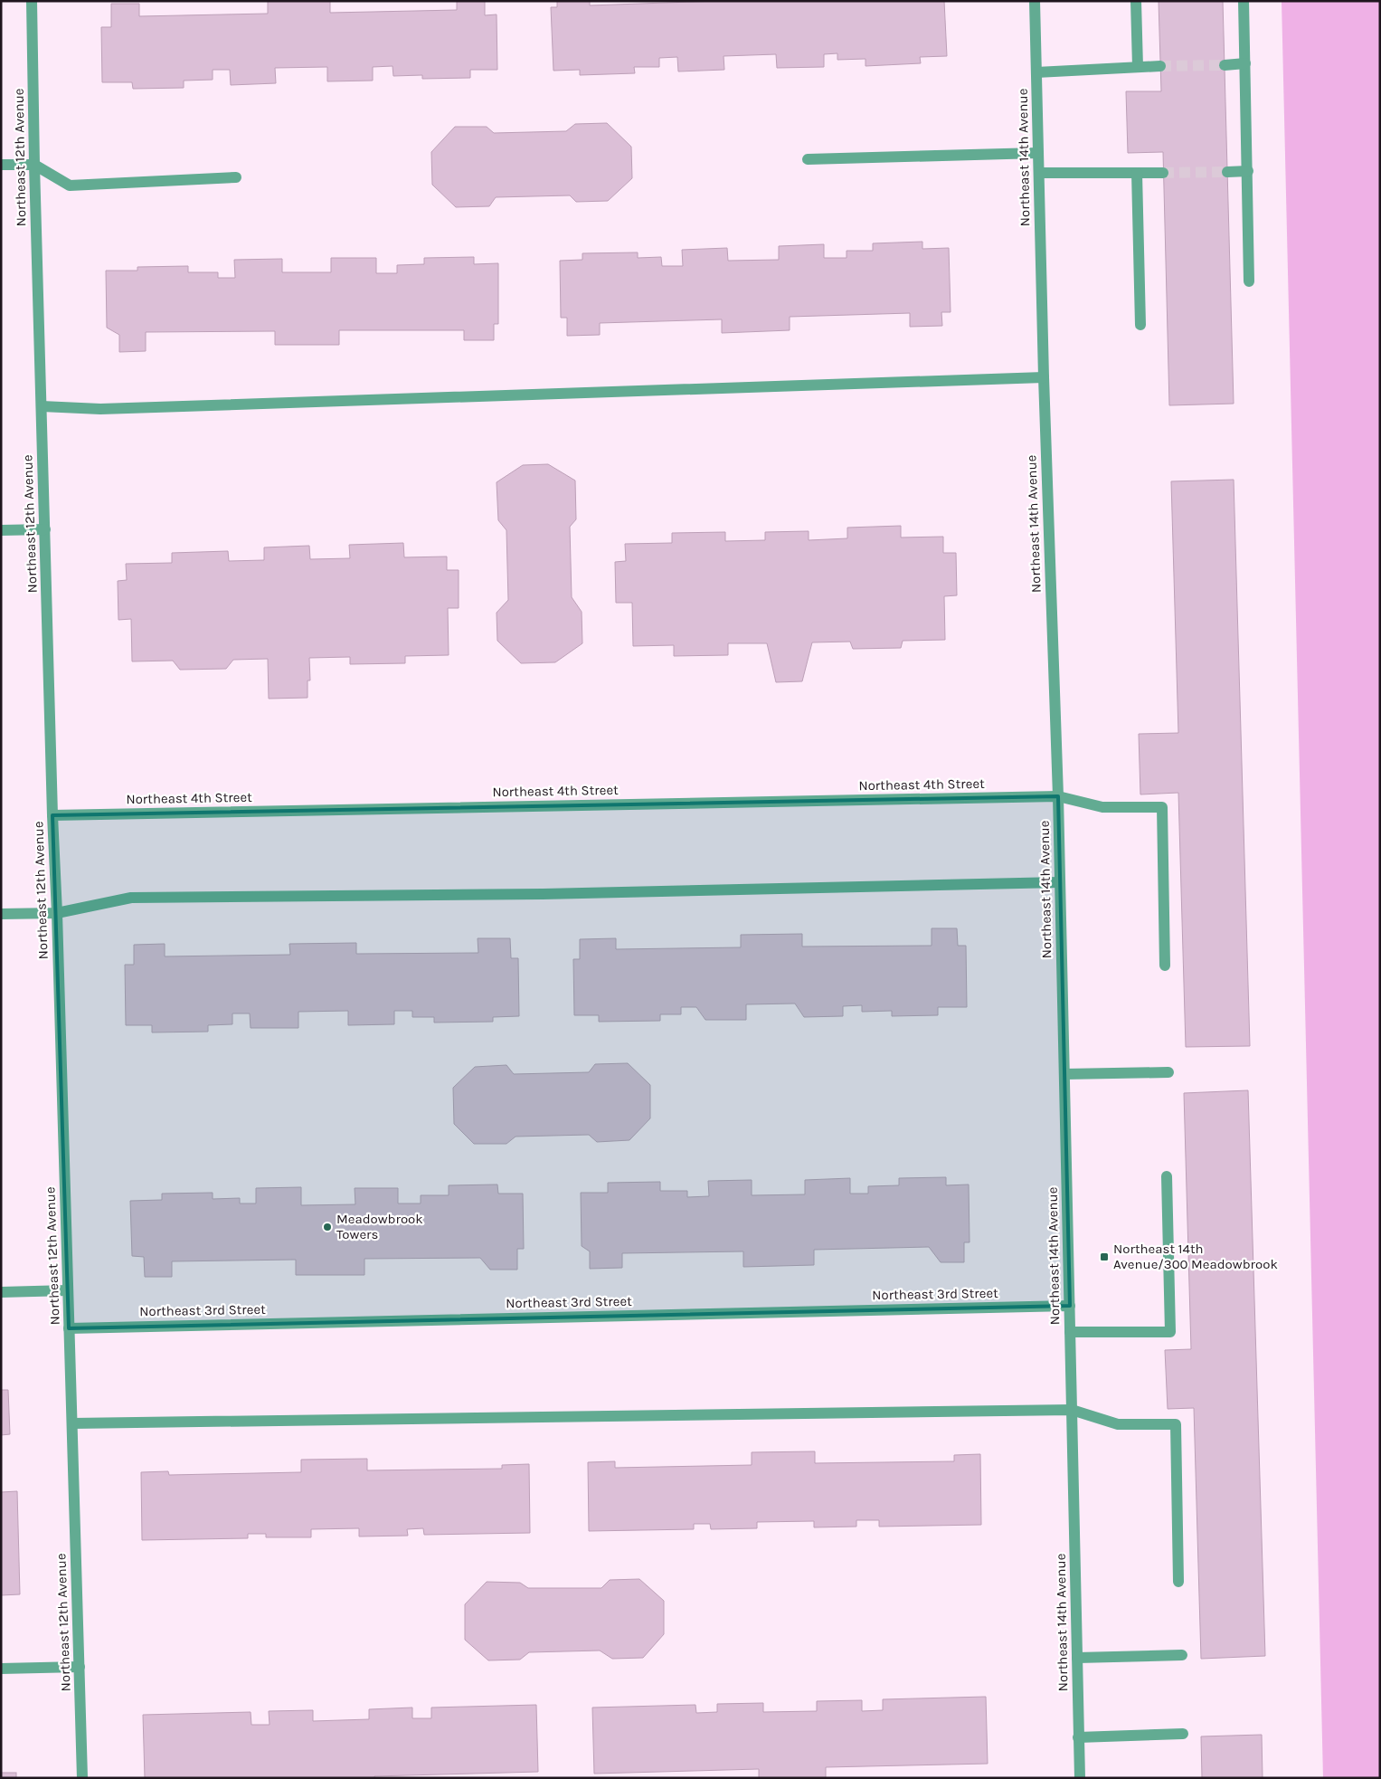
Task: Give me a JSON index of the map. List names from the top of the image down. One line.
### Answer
{"streets":{"street":["Northeast 12th Avenue","Northeast 14th Avenue","Northeast 4th Street","Northeast 3rd Street"]},"crossings":[["Northeast 12th Avenue","Northeast 4th Street"],["Northeast 12th Avenue","Northeast 3rd Street"],["Northeast 14th Avenue","Northeast 4th Street"],["Northeast 14th Avenue","Northeast 3rd Street"]],"places":{"other":["Meadowbrook Towers"],"transit":["Northeast 14th Avenue/300 Meadowbrook"]}}
